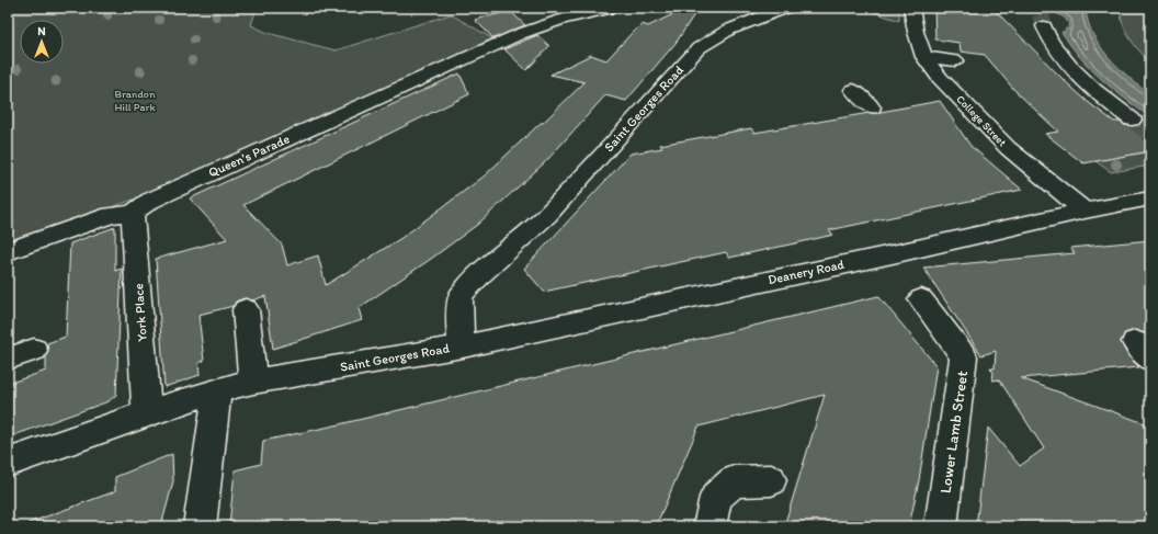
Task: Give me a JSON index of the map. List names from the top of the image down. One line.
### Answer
{"streets":{"street":["Saint Georges Road","College Street","Queen's Parade","Deanery Road","York Place","Lower Lamb Street"]},"crossings":[["Saint Georges Road","Deanery Road"],["Saint Georges Road","York Place"],["College Street","Deanery Road"],["Queen's Parade","York Place"]],"parks":["Brandon Hill Park"],"north":"top"}
